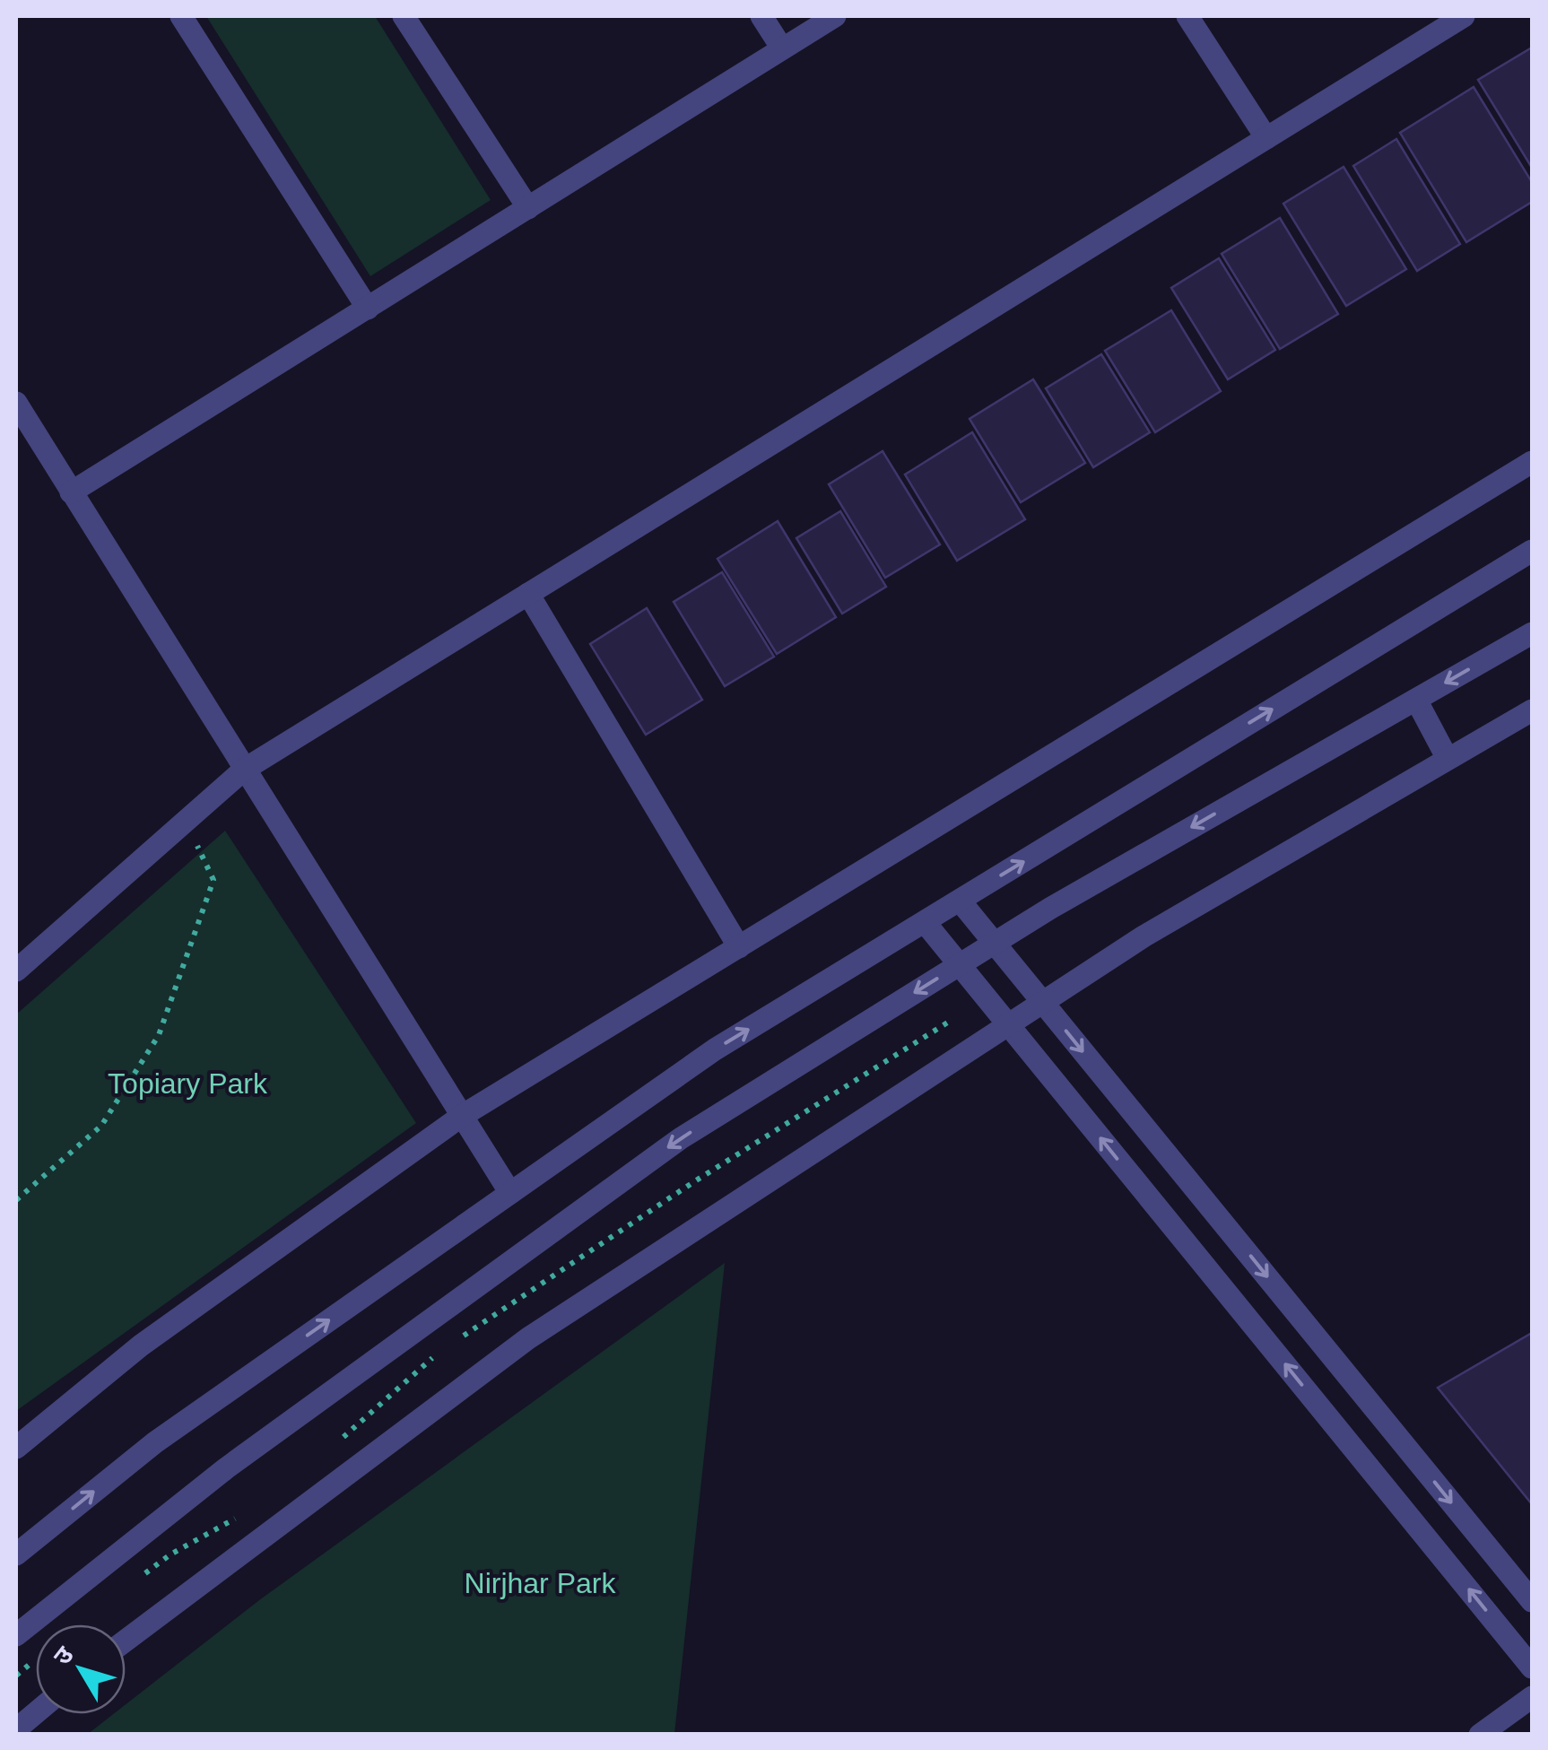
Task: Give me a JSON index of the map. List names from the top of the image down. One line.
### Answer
{"parks":["Topiary Park","Nirjhar Park"],"north":"top left"}
